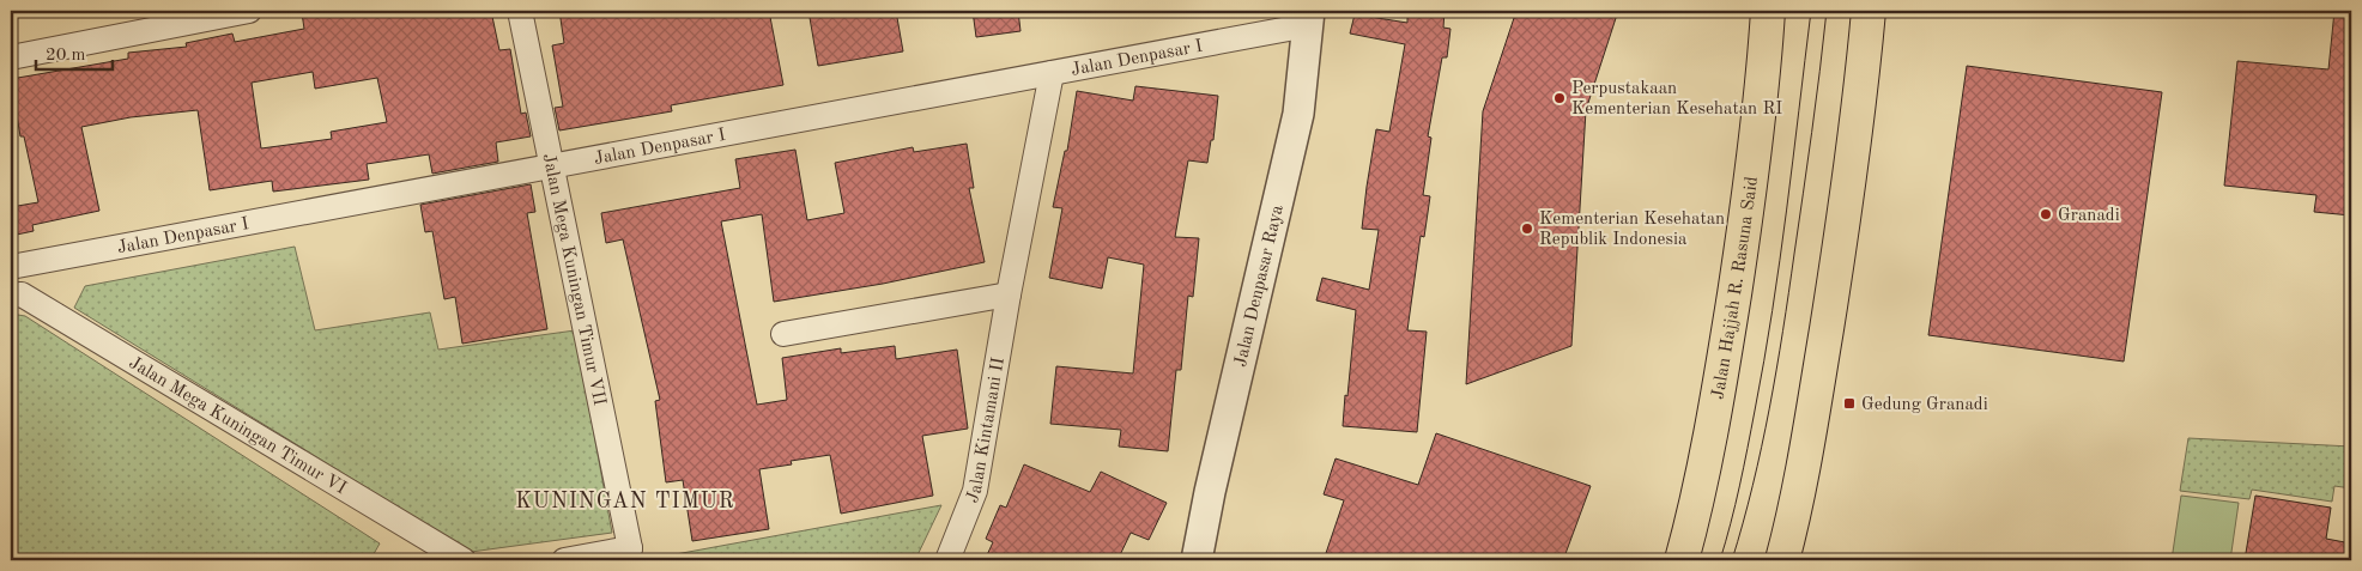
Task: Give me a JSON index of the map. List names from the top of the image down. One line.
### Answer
{"streets":{"main road":["Jalan Hajjah R. Rasuna Said"],"street":["Jalan Denpasar I","Jalan Mega Kuningan Timur VII","Jalan Denpasar Raya","Jalan Mega Kuningan Timur VI","Jalan Kintamani II"]},"crossings":[["Jalan Denpasar I","Jalan Mega Kuningan Timur VII"],["Jalan Denpasar I","Jalan Denpasar Raya"],["Jalan Denpasar I","Jalan Kintamani II"]],"districts":["KUNINGAN TIMUR"],"places":{"other":["Perpustakaan Kementerian Kesehatan RI","Granadi","Kementerian Kesehatan Republik Indonesia"],"transit":["Gedung Granadi"]},"scale_bar":"20 m"}
